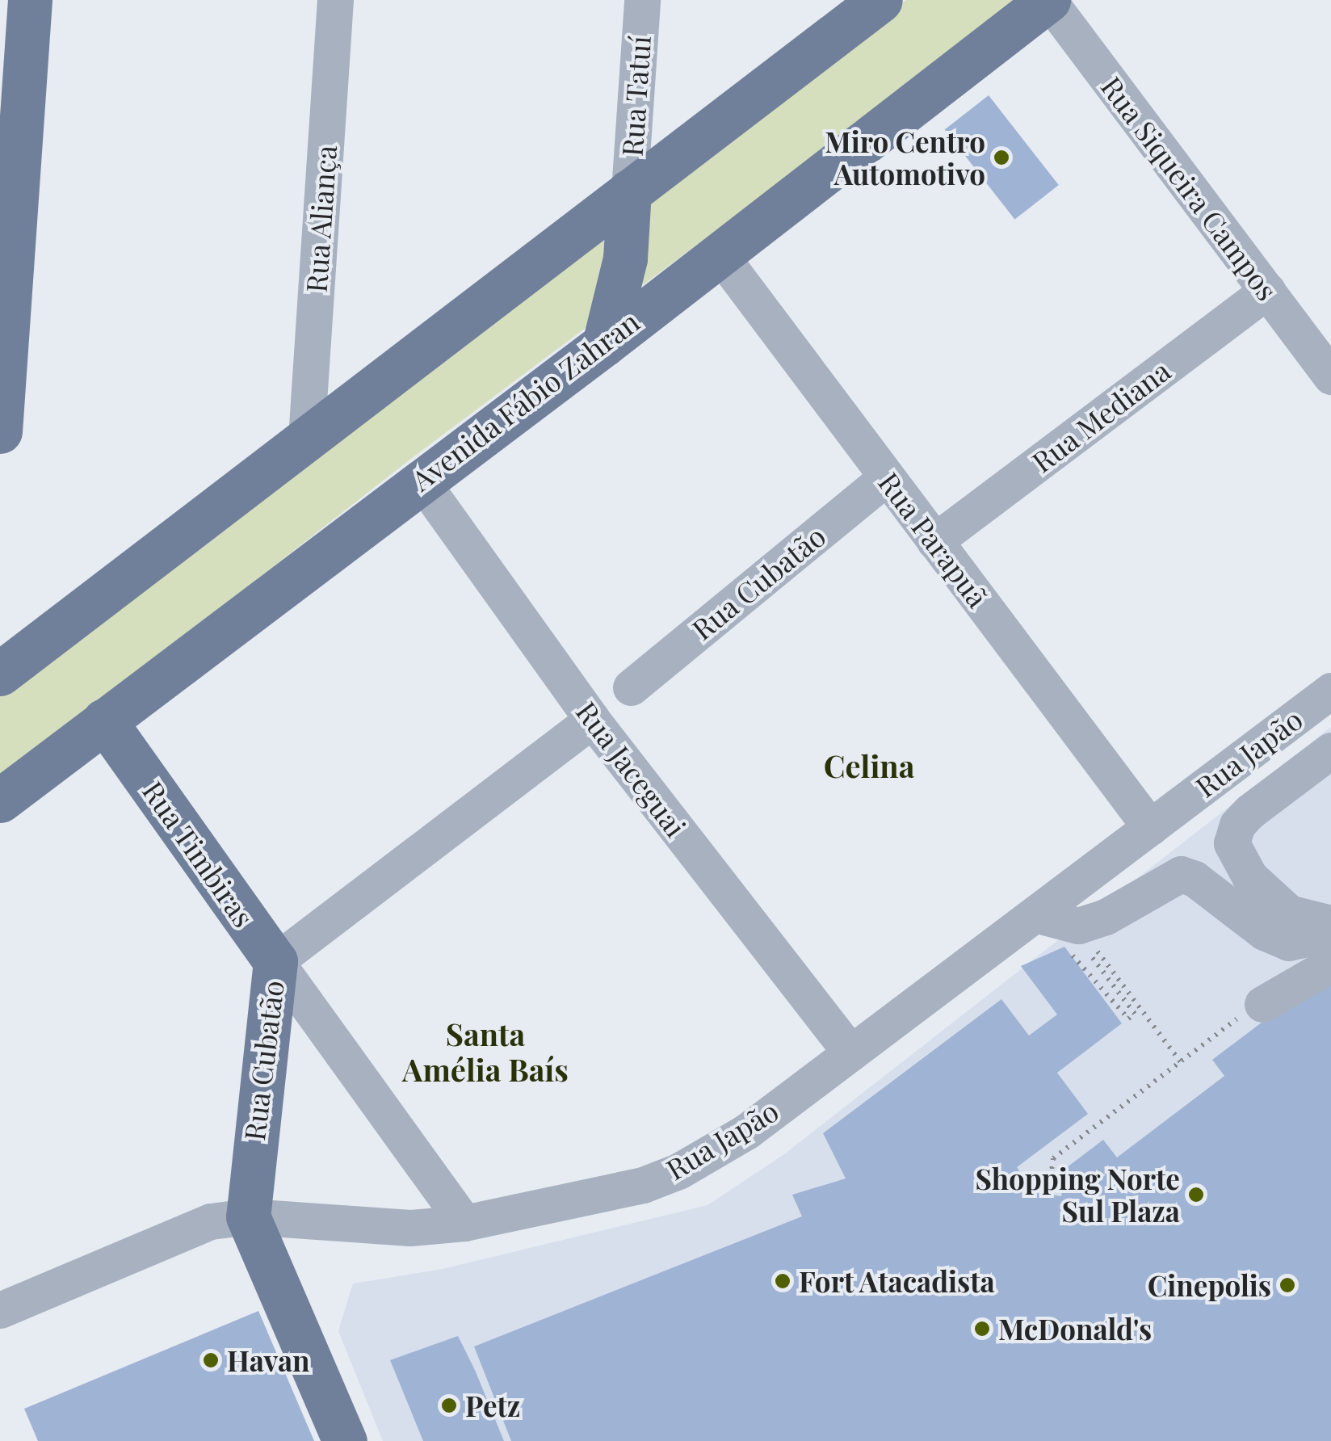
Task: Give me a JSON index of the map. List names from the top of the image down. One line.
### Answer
{"streets":{"main road":["Avenida Fábio Zahran","Rua Cubatão","Rua Timbiras"],"street":["Rua Tatuí","Rua Siqueira Campos","Rua Aliança","Rua Mediana","Rua Parapuã","Rua Japão","Rua Jaceguai"]},"crossings":[["Rua Siqueira Campos","Avenida Fábio Zahran"],["Rua Siqueira Campos","Rua Mediana"],["Avenida Fábio Zahran","Rua Parapuã"],["Avenida Fábio Zahran","Rua Jaceguai"],["Avenida Fábio Zahran","Rua Timbiras"],["Rua Mediana","Rua Parapuã"],["Rua Parapuã","Rua Cubatão"],["Rua Parapuã","Rua Japão"],["Rua Cubatão","Rua Japão"],["Rua Cubatão","Rua Jaceguai"],["Rua Cubatão","Rua Timbiras"],["Rua Japão","Rua Jaceguai"],["Rua Japão","Rua Timbiras"]],"districts":["Celina","Santa Amélia Baís"],"places":["Miro Centro Automotivo","Shopping Norte Sul Plaza","Fort Atacadista","Cinepolis","McDonald's","Havan","Petz"]}
